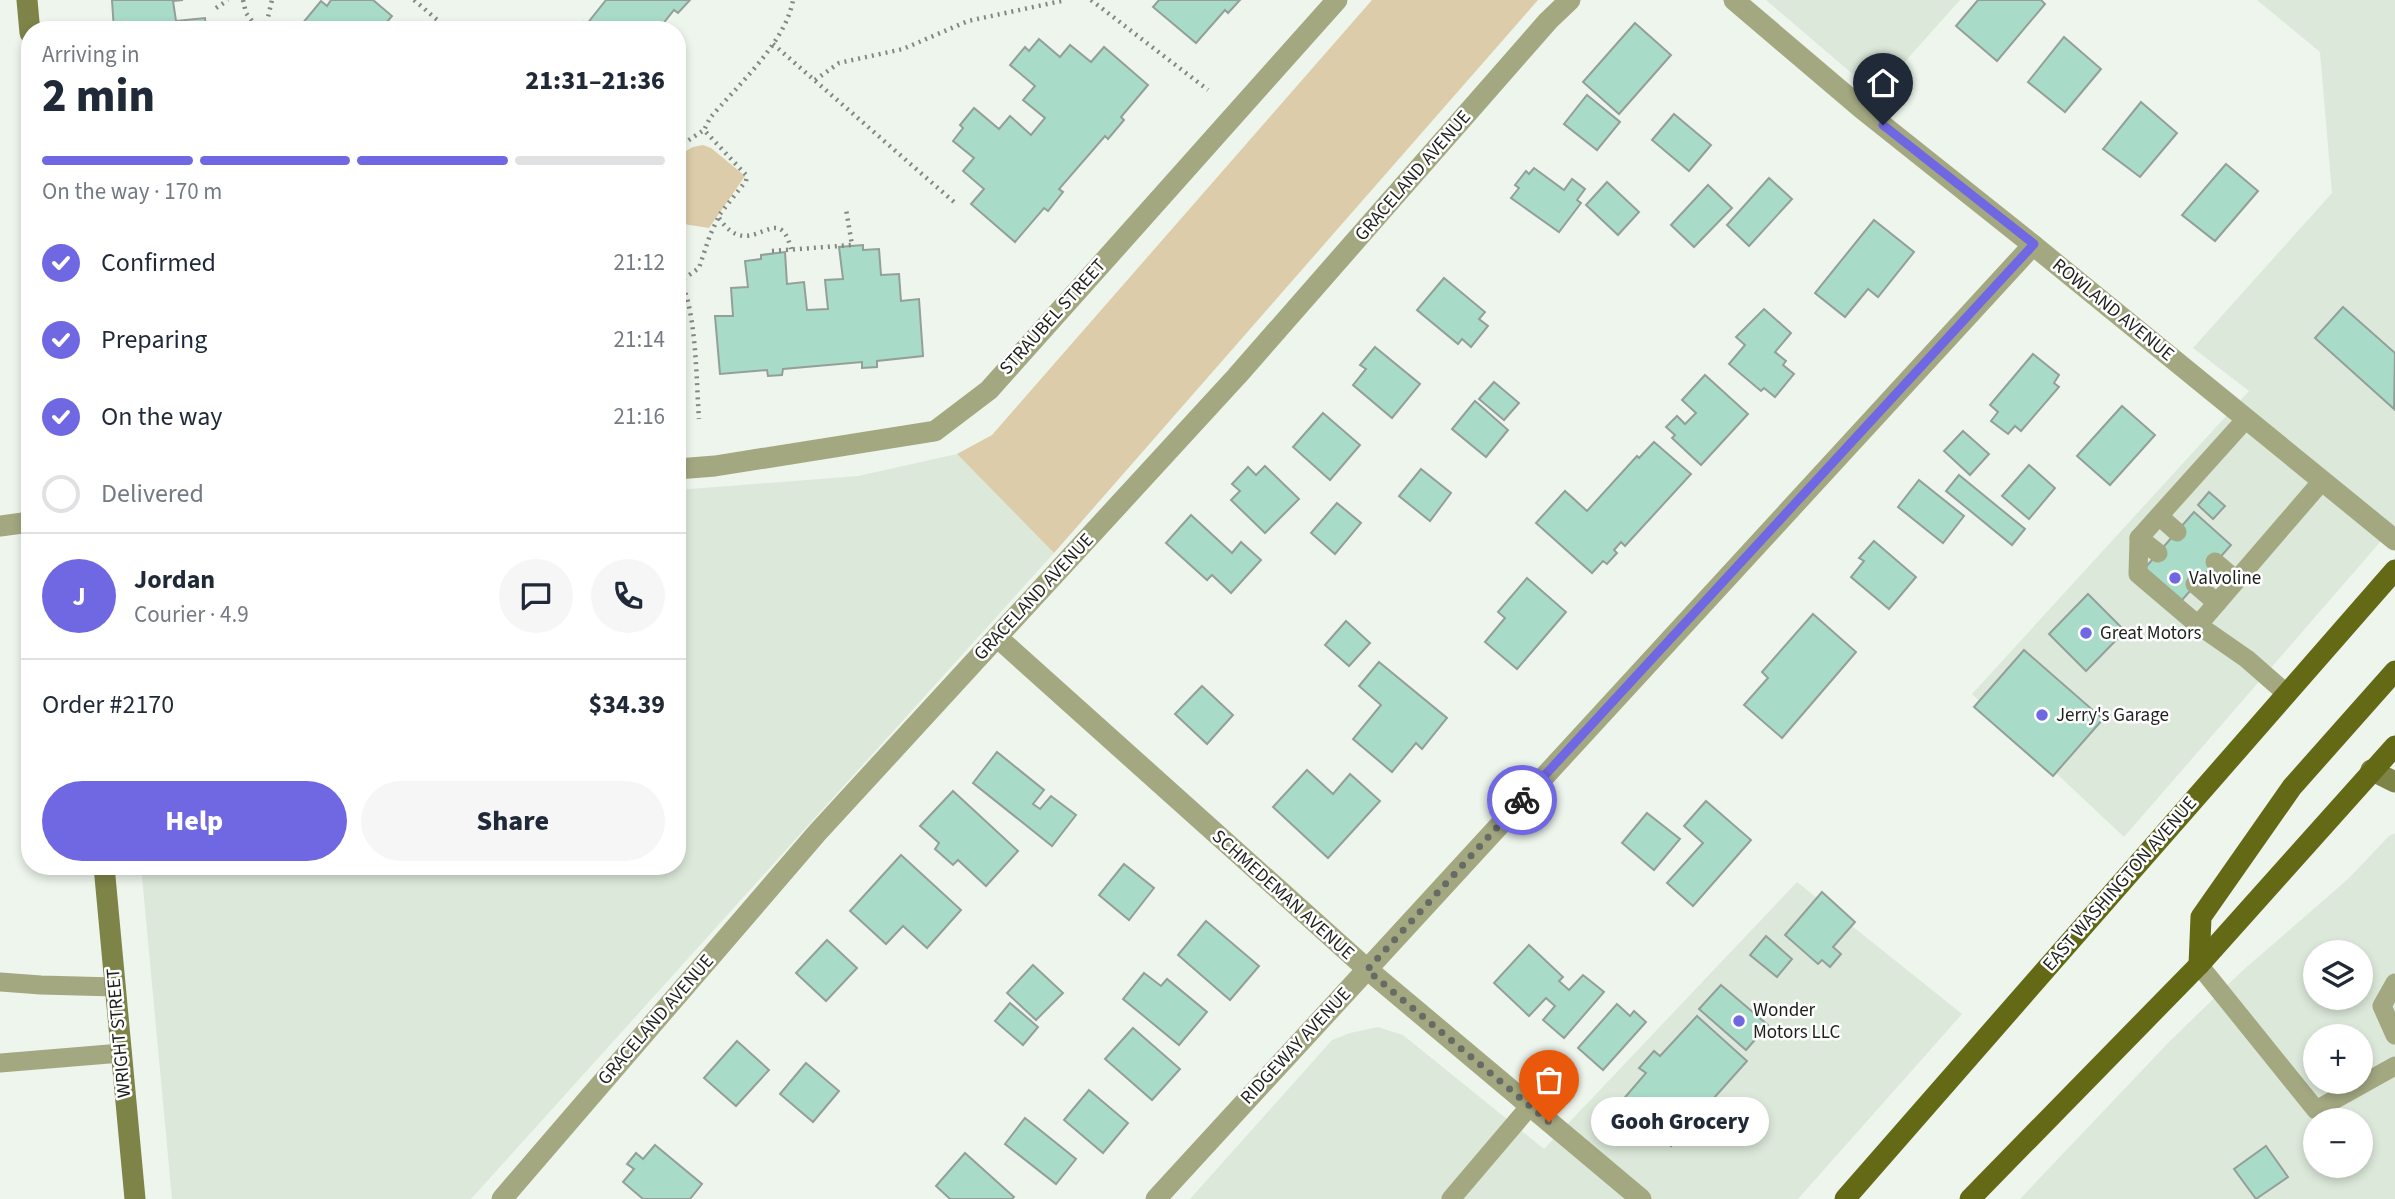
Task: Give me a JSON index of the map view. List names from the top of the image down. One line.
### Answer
{"streets":{"main road":["EAST WASHINGTON AVENUE"],"street":["GRACELAND AVENUE","ROWLAND AVENUE","STRAUBEL STREET","SCHMEDEMAN AVENUE","WRIGHT STREET","RIDGEWAY AVENUE"]},"crossings":[["GRACELAND AVENUE","SCHMEDEMAN AVENUE"],["ROWLAND AVENUE","RIDGEWAY AVENUE"],["SCHMEDEMAN AVENUE","RIDGEWAY AVENUE"]],"places":["Valvoline","Great Motors","Jerry's Garage","Wonder Motors LLC","Gooh Grocery"],"page":{"heading":["2 min","Arriving in","21:31–21:36"],"panel":["Jordan","Courier · 4.9","Order #2170","$34.39"],"bar":"On the way · 170 m","list":[["Confirmed","21:12"],["Preparing","21:14"],["On the way","21:16"],"Delivered"],"round":"J","buttons":["Help","Share"],"map_buttons":["+","−"],"bubble":"Gooh Grocery"}}
